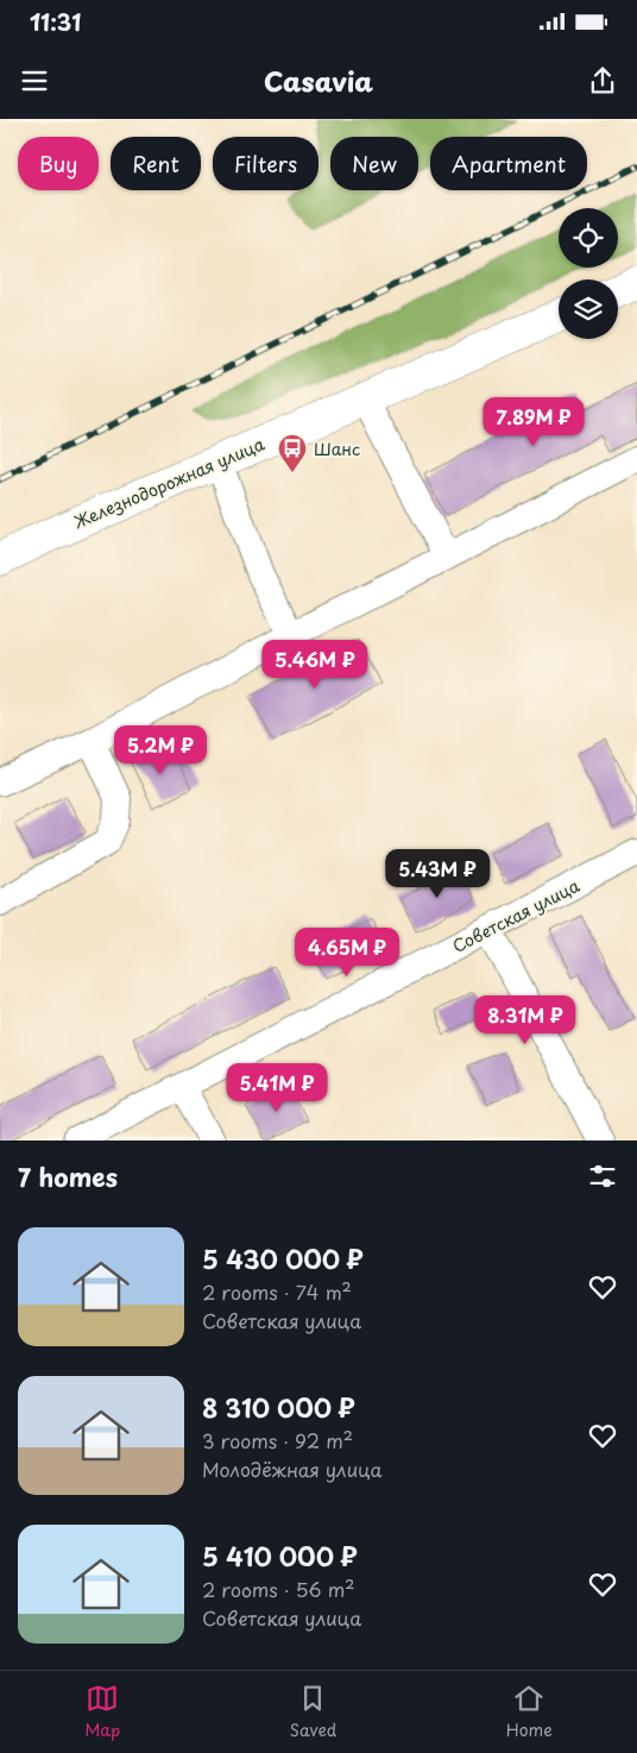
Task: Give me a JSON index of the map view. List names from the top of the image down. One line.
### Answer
{"streets":{"main road":["Железнодорожная улица"],"street":["Советская улица"]},"places":{"bus stop":["Шанс"]},"page":{"status":"11:31","header":"Casavia","chip":["Buy","Rent","Filters","New","Apartment"],"price":["7.89M ₽","5.46M ₽","5.2M ₽","5.43M ₽","4.65M ₽","8.31M ₽","5.41M ₽"],"heading":"7 homes","list":[{"name":"5 430 000 ₽","note":"2 rooms · 74 m² · Советская улица"},{"name":"8 310 000 ₽","note":"3 rooms · 92 m² · Молодёжная улица"},{"name":"5 410 000 ₽","note":"2 rooms · 56 m² · Советская улица"}],"tabs":["Map","Saved","Home"]}}
